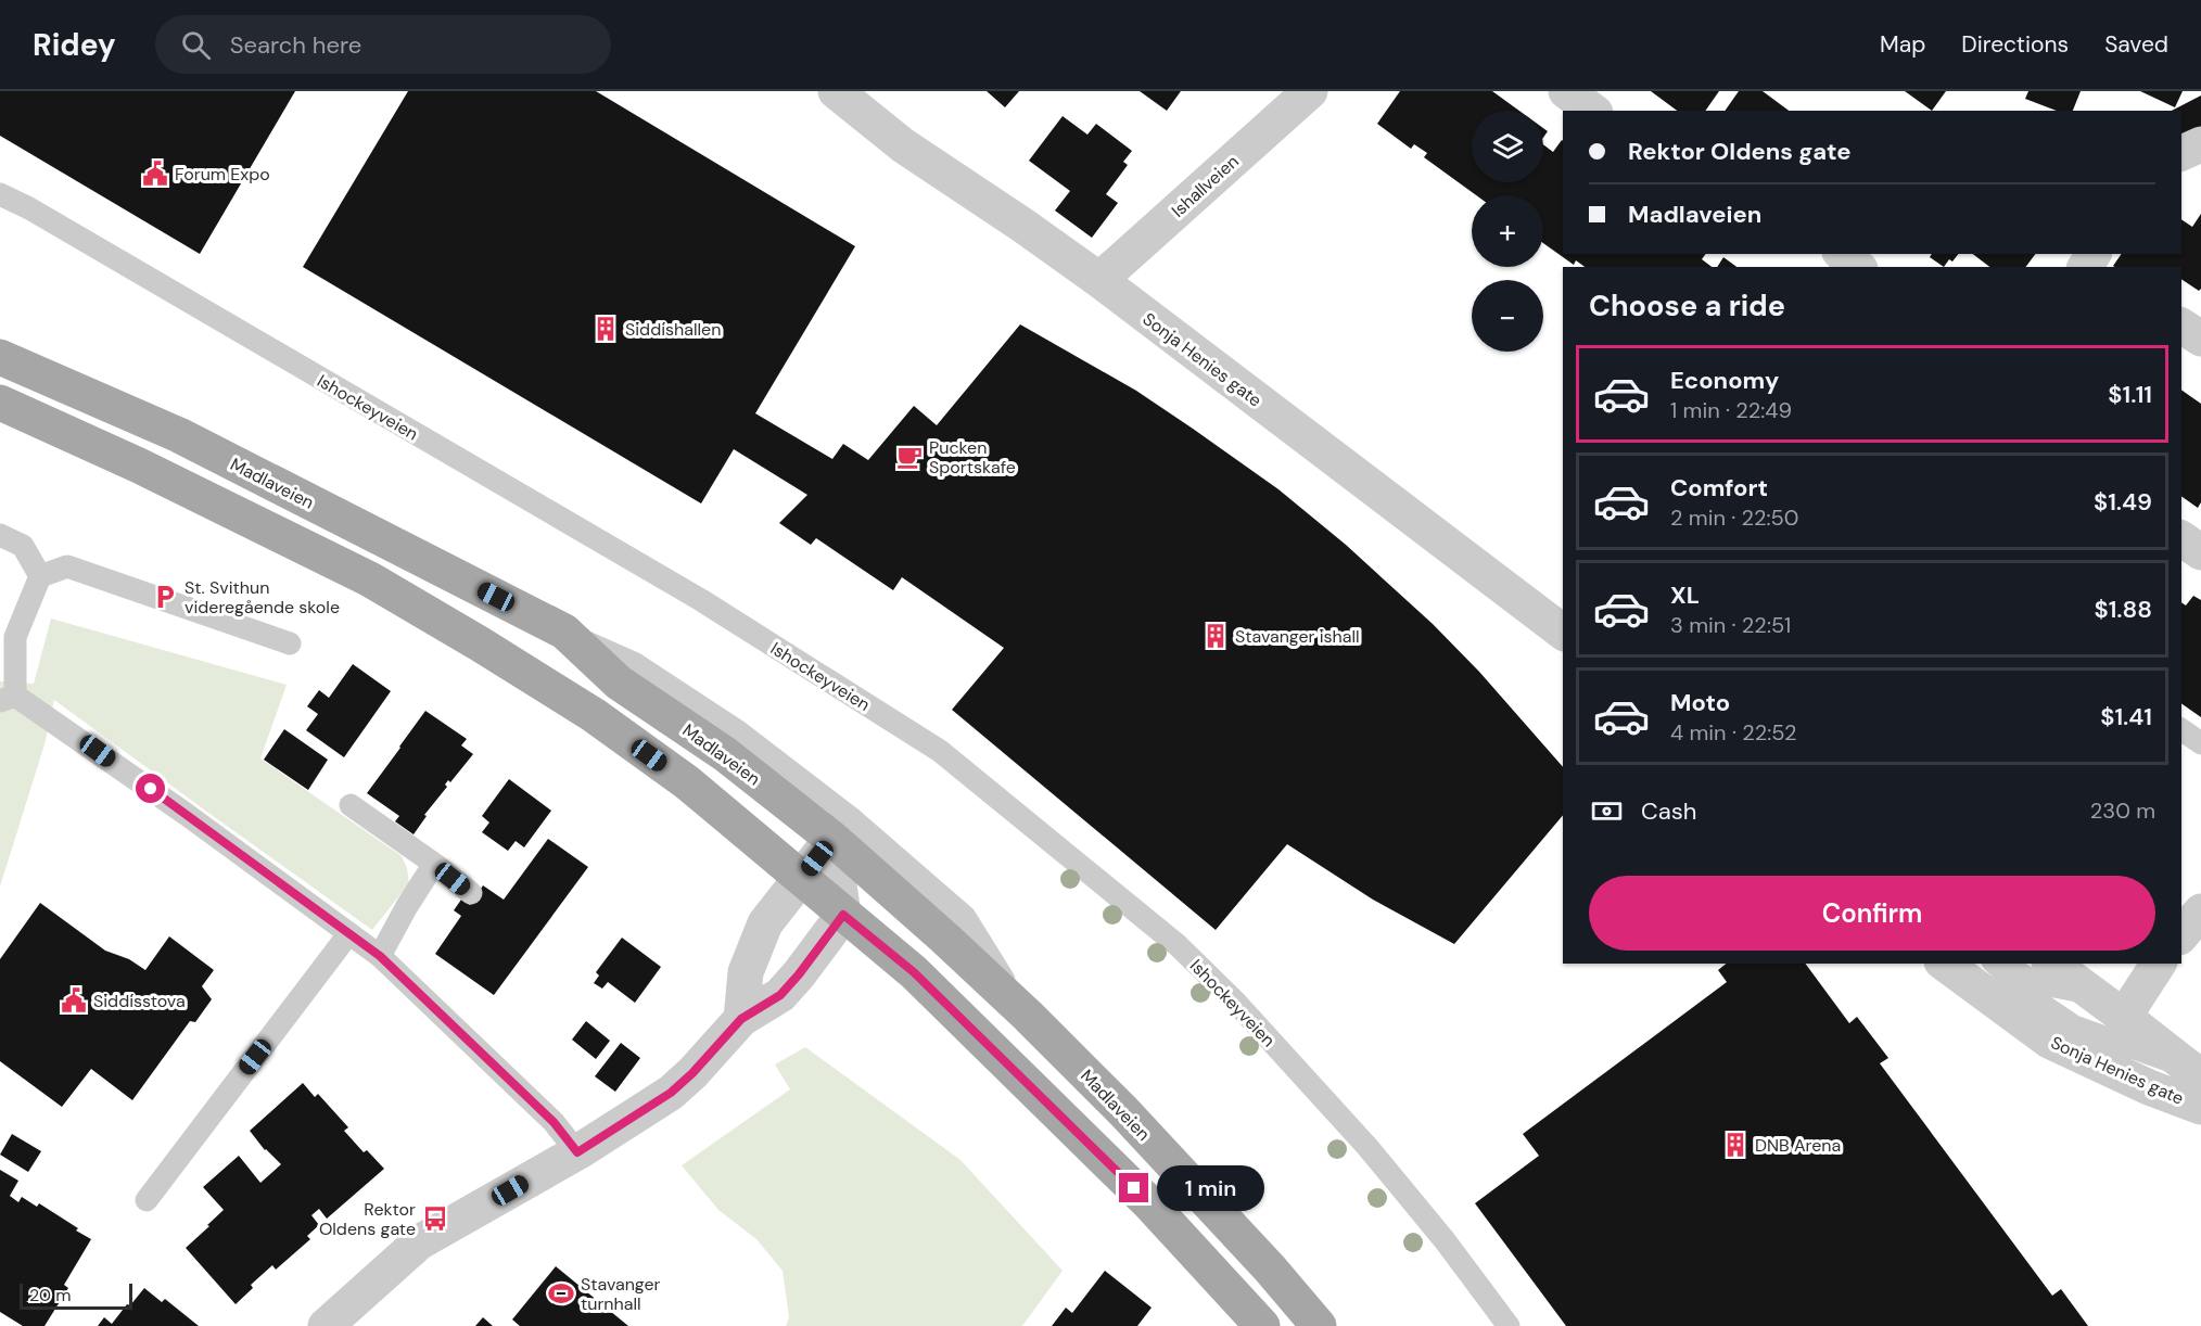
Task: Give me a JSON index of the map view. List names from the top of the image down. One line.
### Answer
{"streets":{"main road":["Madlaveien"],"street":["Ishallveien","Sonja Henies gate"],"lane":["Ishockeyveien"]},"crossings":[["Ishallveien","Sonja Henies gate"]],"places":{"public building":["Forum Expo","Siddisstova"],"building":["Siddishallen","Stavanger ishall","DNB Arena"],"cafe":["Pucken Sportskafe"],"parking":["St. Svithun videregående skole"],"bus stop":["Rektor Oldens gate"],"sports":["Stavanger turnhall"]},"scale_bar":"20 m","page":{"header":"Ridey","search":"Search here","nav":["Map","Directions","Saved"],"map_buttons":["+","−"],"banner":["Rektor Oldens gate","Madlaveien"],"heading":"Choose a ride","list":[{"name":"Economy","note":"1 min · 22:49","value":"$1.11"},{"name":"Comfort","note":"2 min · 22:50","value":"$1.49"},{"name":"XL","note":"3 min · 22:51","value":"$1.88"},{"name":"Moto","note":"4 min · 22:52","value":"$1.41"}],"pay":["Cash","230 m"],"buttons":"Confirm","bubble":"1 min","scale":"20 m"}}
